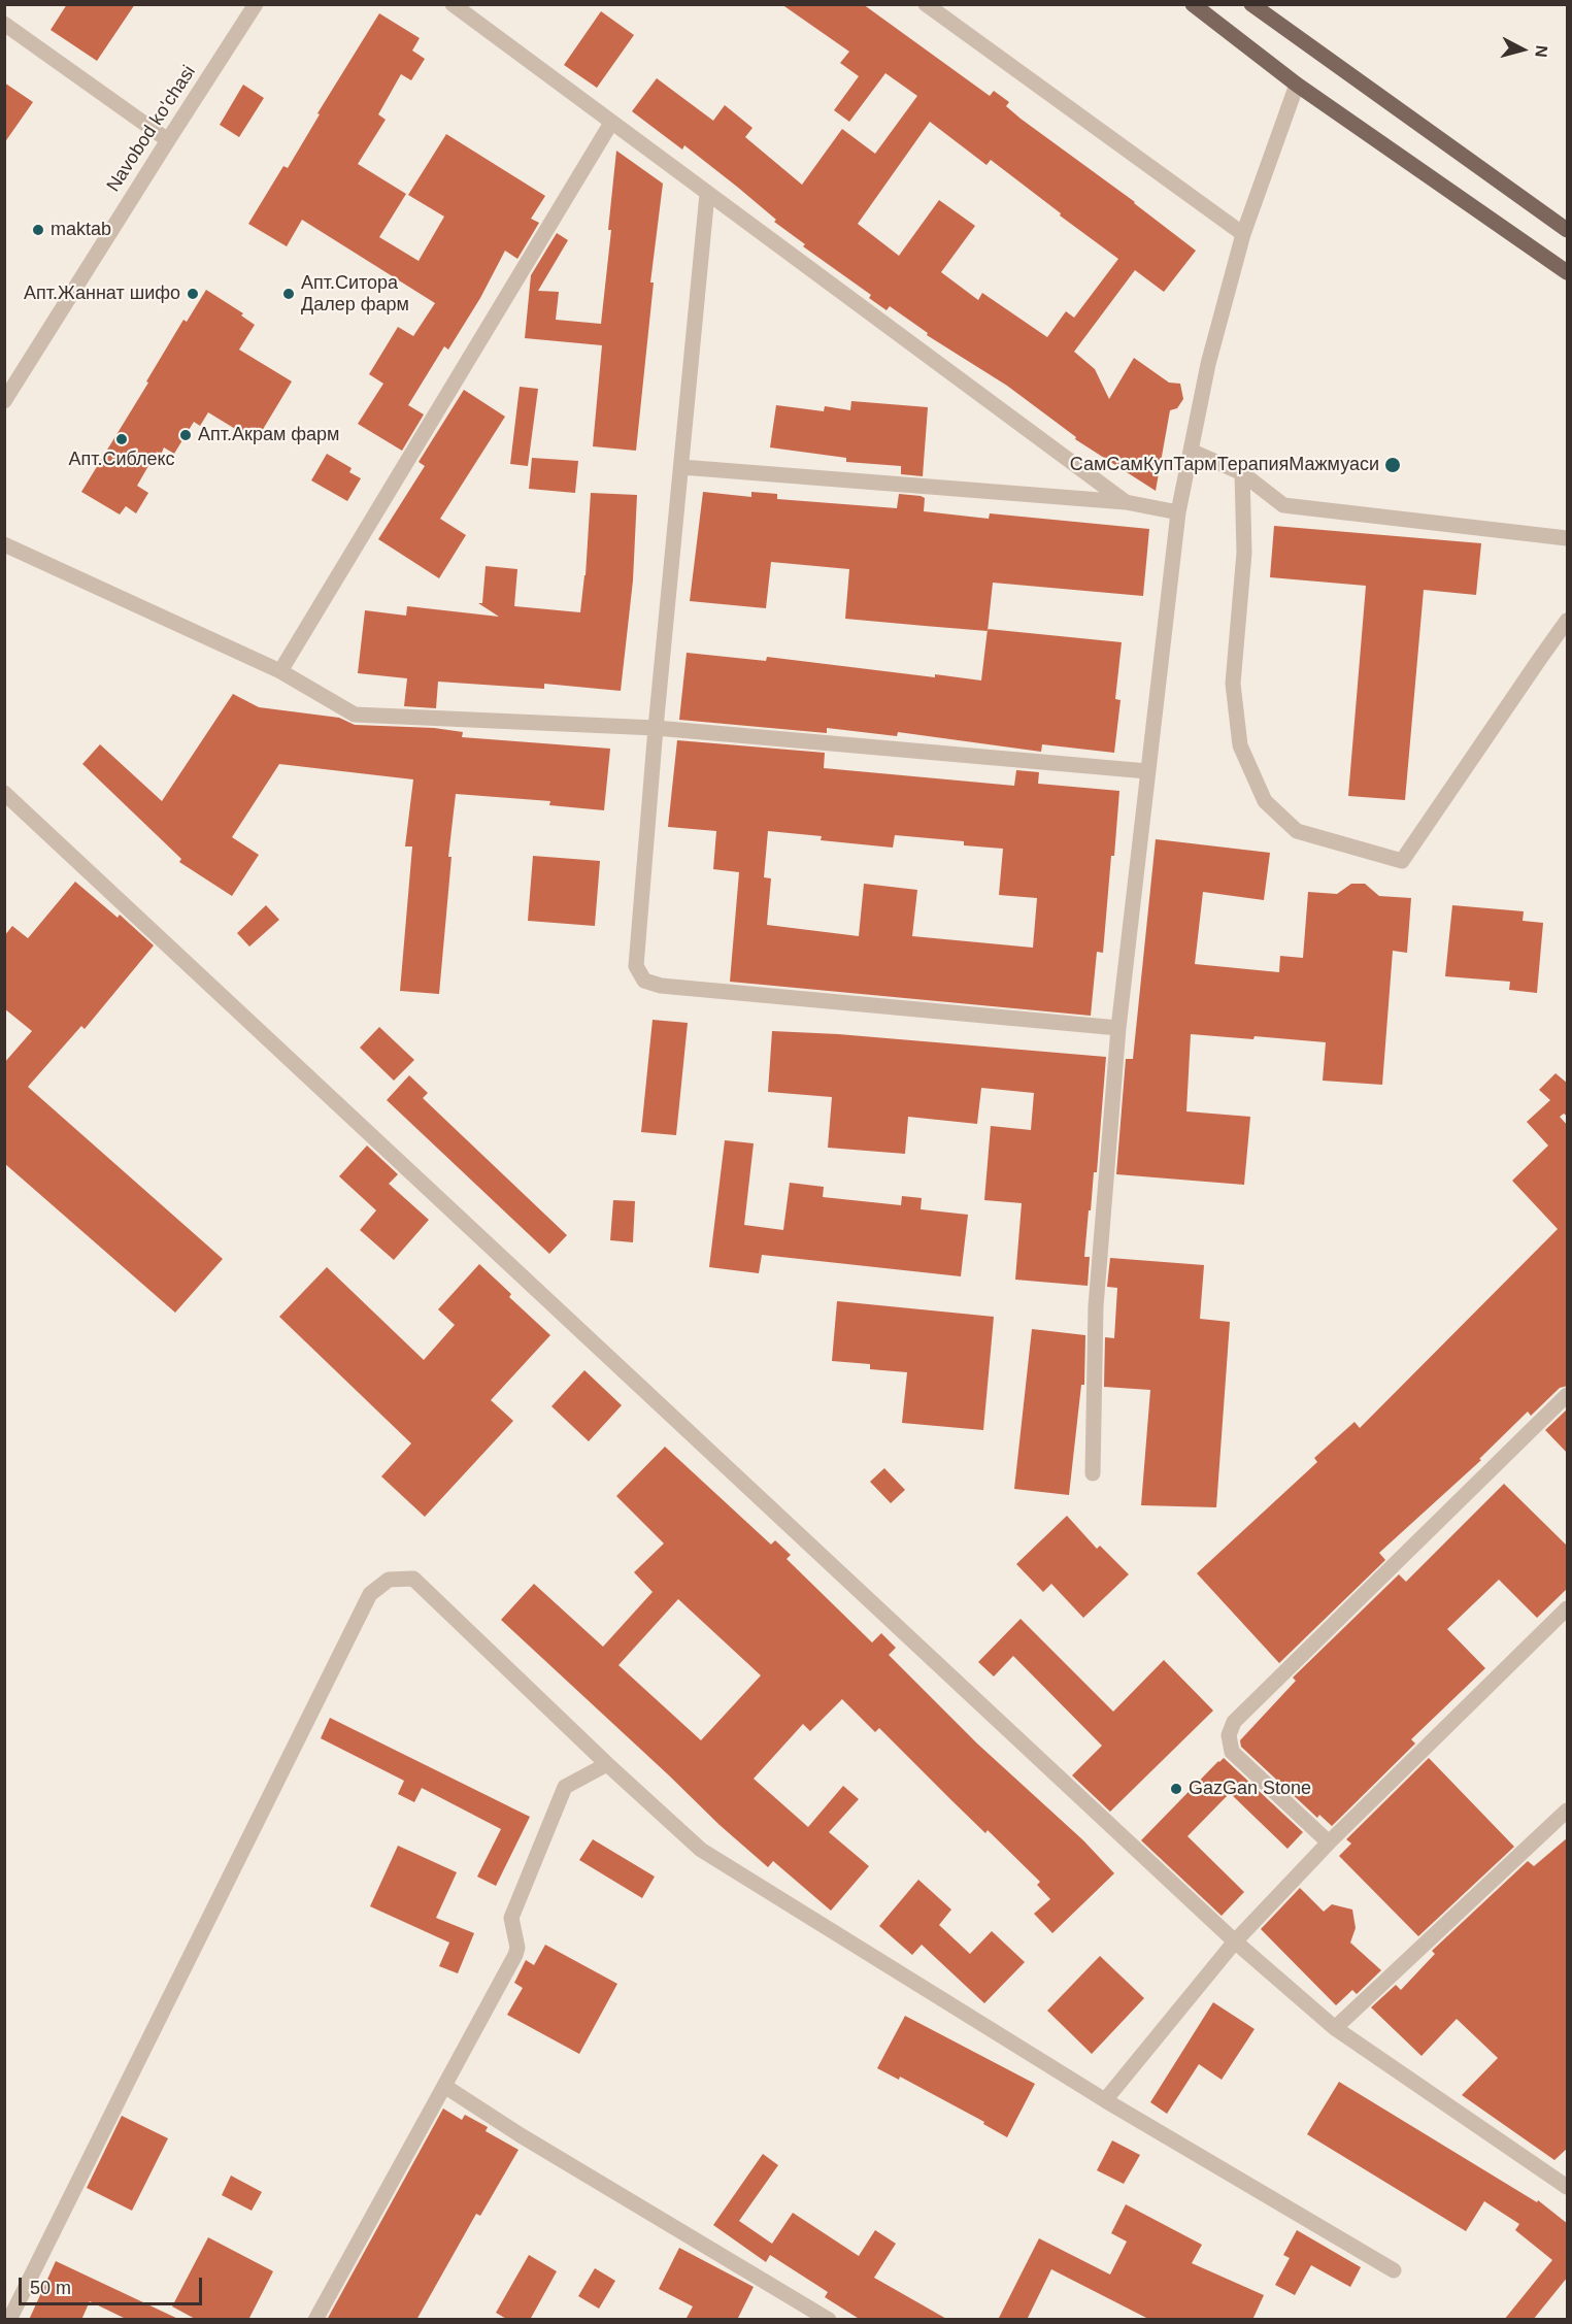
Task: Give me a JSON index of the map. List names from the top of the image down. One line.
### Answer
{"streets":{"street":["Navobod ko'chasi"]},"places":["maktab","Апт.Жаннат шифо","Апт.Ситора Далер фарм","Апт.Акрам фарм","Апт.Сиблекс","СамСамКупТармТерапияМажмуаси","GazGan Stone"],"scale_bar":"50 m","north":"right"}
